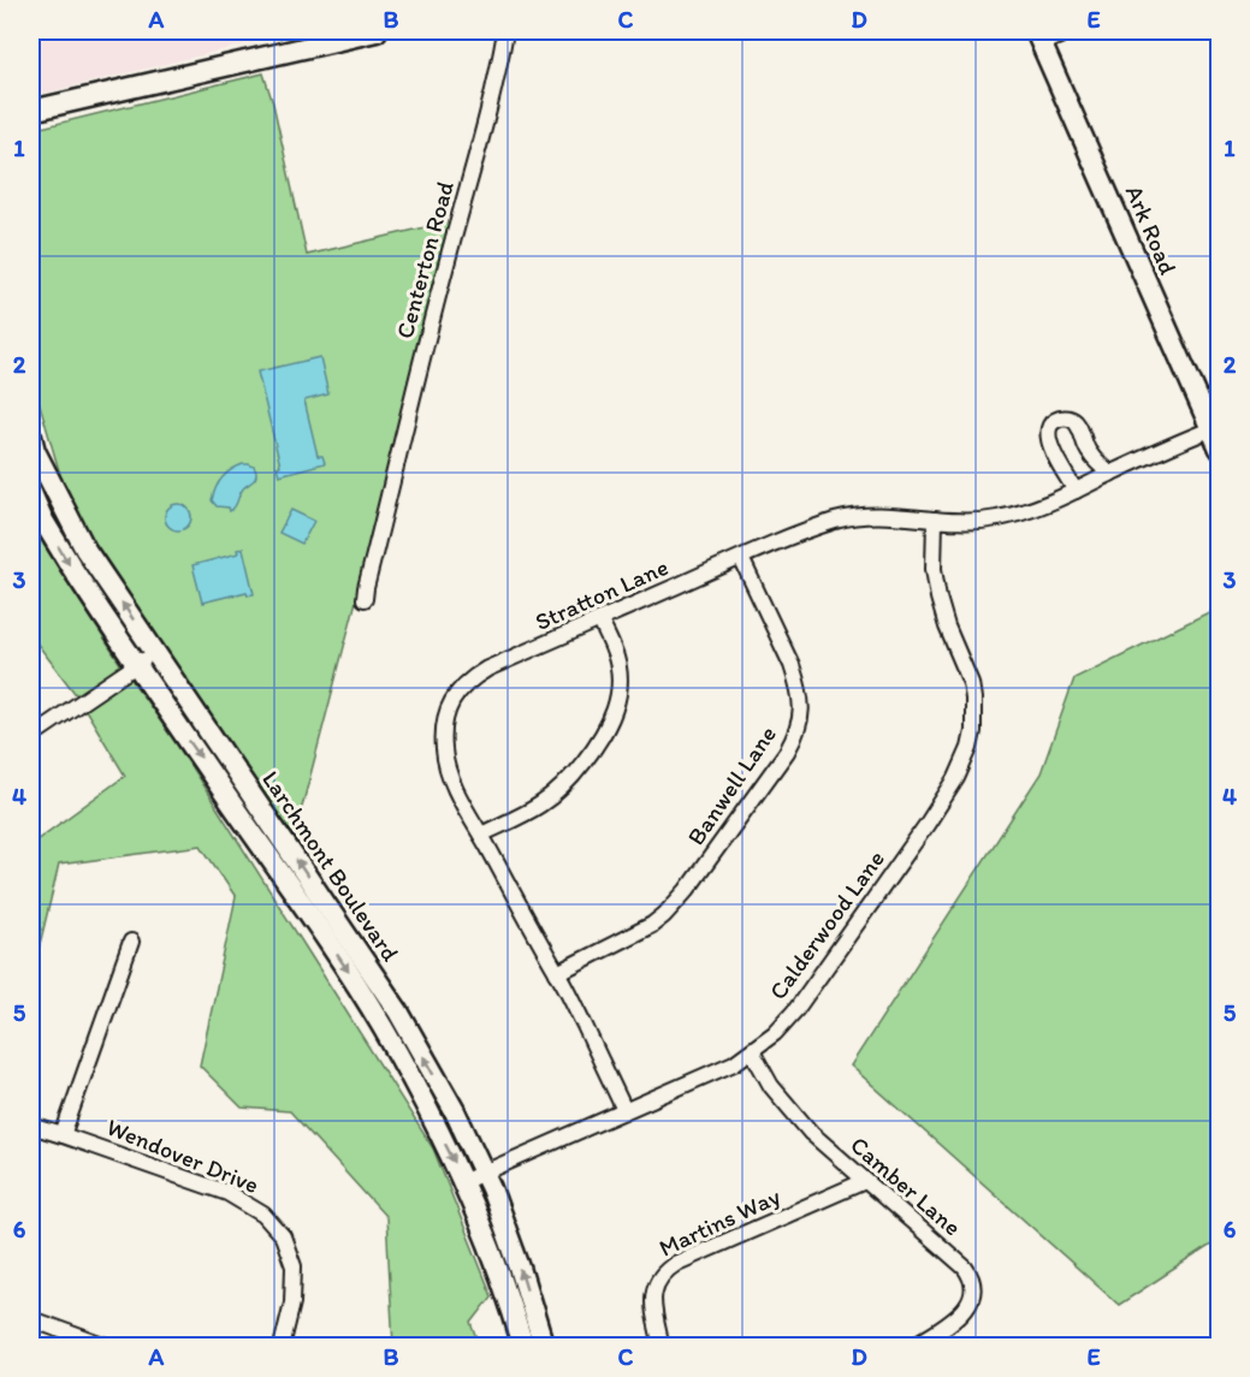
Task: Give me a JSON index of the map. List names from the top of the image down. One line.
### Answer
{"streets":{"street":["Ark Road","Centerton Road","Stratton Lane","Banwell Lane","Larchmont Boulevard","Calderwood Lane","Wendover Drive","Camber Lane","Martins Way"]},"crossings":[["Ark Road","Stratton Lane"],["Stratton Lane","Banwell Lane"],["Stratton Lane","Calderwood Lane"],["Larchmont Boulevard","Calderwood Lane"],["Calderwood Lane","Camber Lane"],["Camber Lane","Martins Way"]],"grid":{"columns":["A","B","C","D","E"],"rows":["1","2","3","4","5","6"]}}
